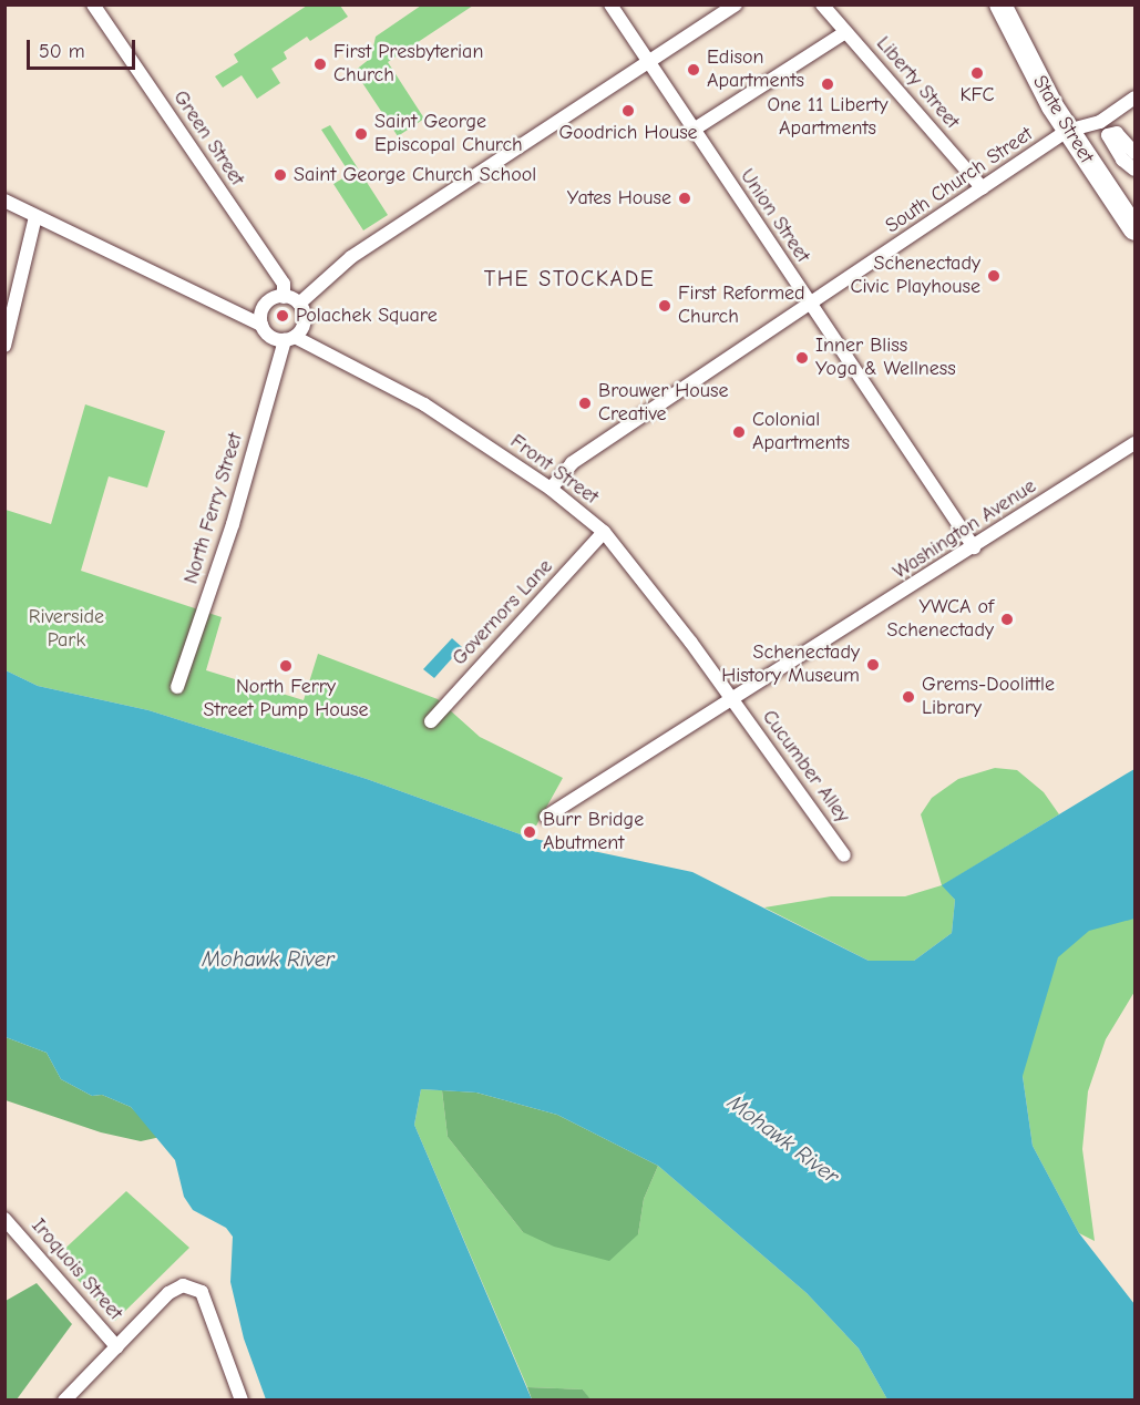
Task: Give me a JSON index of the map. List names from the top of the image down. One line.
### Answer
{"streets":{"main road":["State Street"],"street":["Liberty Street","Green Street","South Church Street","Union Street","Front Street","North Ferry Street","Washington Avenue","Governors Lane","Cucumber Alley","Iroquois Street"]},"crossings":[["Liberty Street","South Church Street"],["State Street","South Church Street"],["Green Street","Front Street"],["Green Street","North Ferry Street"],["South Church Street","Union Street"],["South Church Street","Front Street"],["Union Street","Washington Avenue"],["Front Street","North Ferry Street"],["Front Street","Washington Avenue"],["Front Street","Governors Lane"],["Front Street","Cucumber Alley"],["Washington Avenue","Cucumber Alley"]],"districts":["THE STOCKADE"],"water":["Mohawk River"],"parks":["Riverside Park"],"places":["First Presbyterian Church","Edison Apartments","KFC","One 11 Liberty Apartments","Goodrich House","Saint George Episcopal Church","Saint George Church School","Yates House","Schenectady Civic Playhouse","First Reformed Church","Polachek Square","Inner Bliss Yoga & Wellness","Brouwer House Creative","Colonial Apartments","YWCA of Schenectady","Schenectady History Museum","North Ferry Street Pump House","Grems-Doolittle Library","Burr Bridge Abutment"],"scale_bar":"50 m"}
